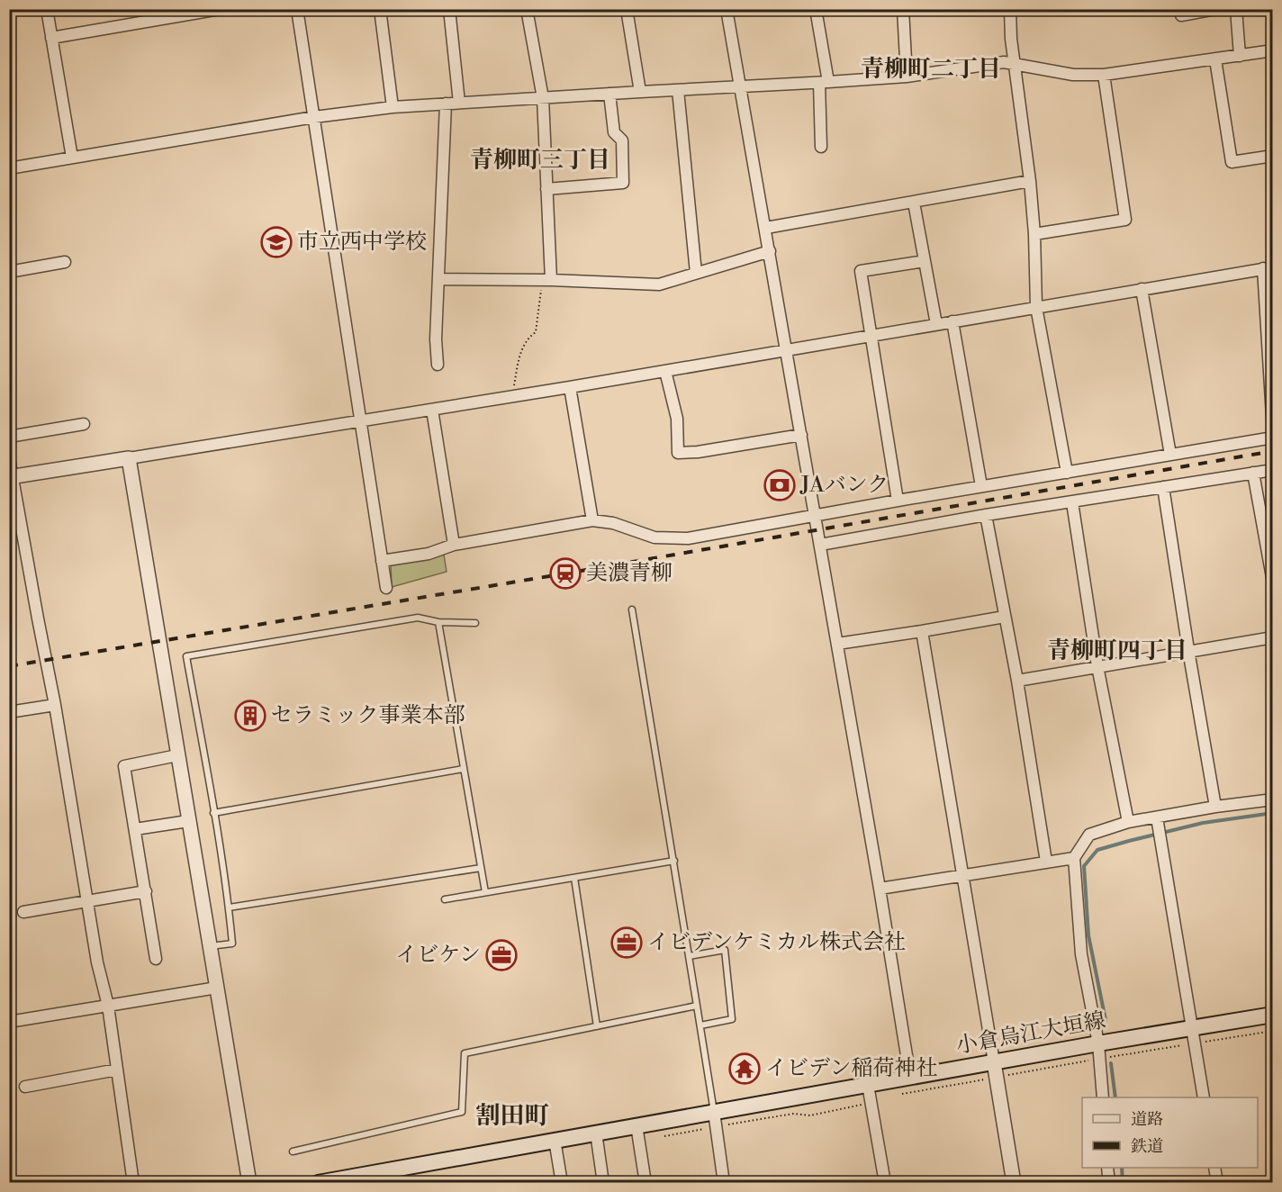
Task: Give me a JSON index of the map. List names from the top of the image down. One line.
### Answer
{"streets":{"main road":["小倉烏江大垣線"]},"districts":["青柳町二丁目","青柳町三丁目","青柳町四丁目","割田町"],"places":{"school or university":["市立西中学校"],"bank":["JAバンク"],"station":["美濃青柳"],"building":["セラミック事業本部"],"office":["イビデンケミカル株式会社","イビケン"],"temple":["イビデン稲荷神社"]},"legend":["道路","鉄道"]}
